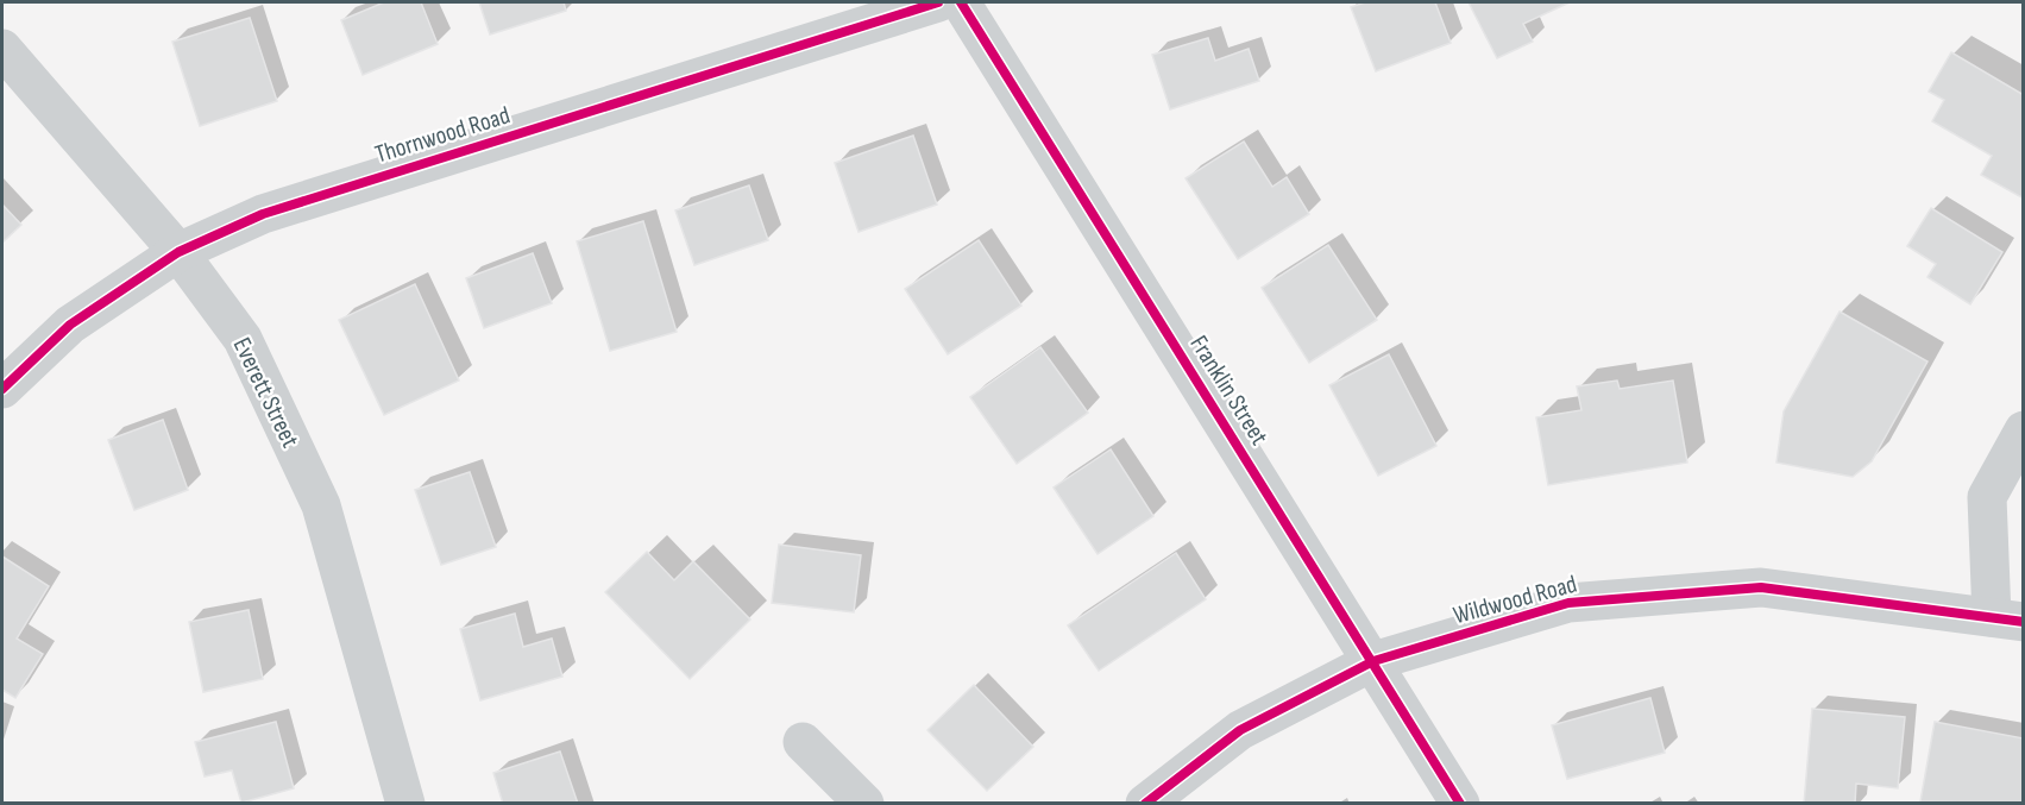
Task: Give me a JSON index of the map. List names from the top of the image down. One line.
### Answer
{"streets":{"street":["Thornwood Road","Franklin Street","Everett Street","Wildwood Road"]},"crossings":[["Thornwood Road","Everett Street"],["Franklin Street","Wildwood Road"]]}
